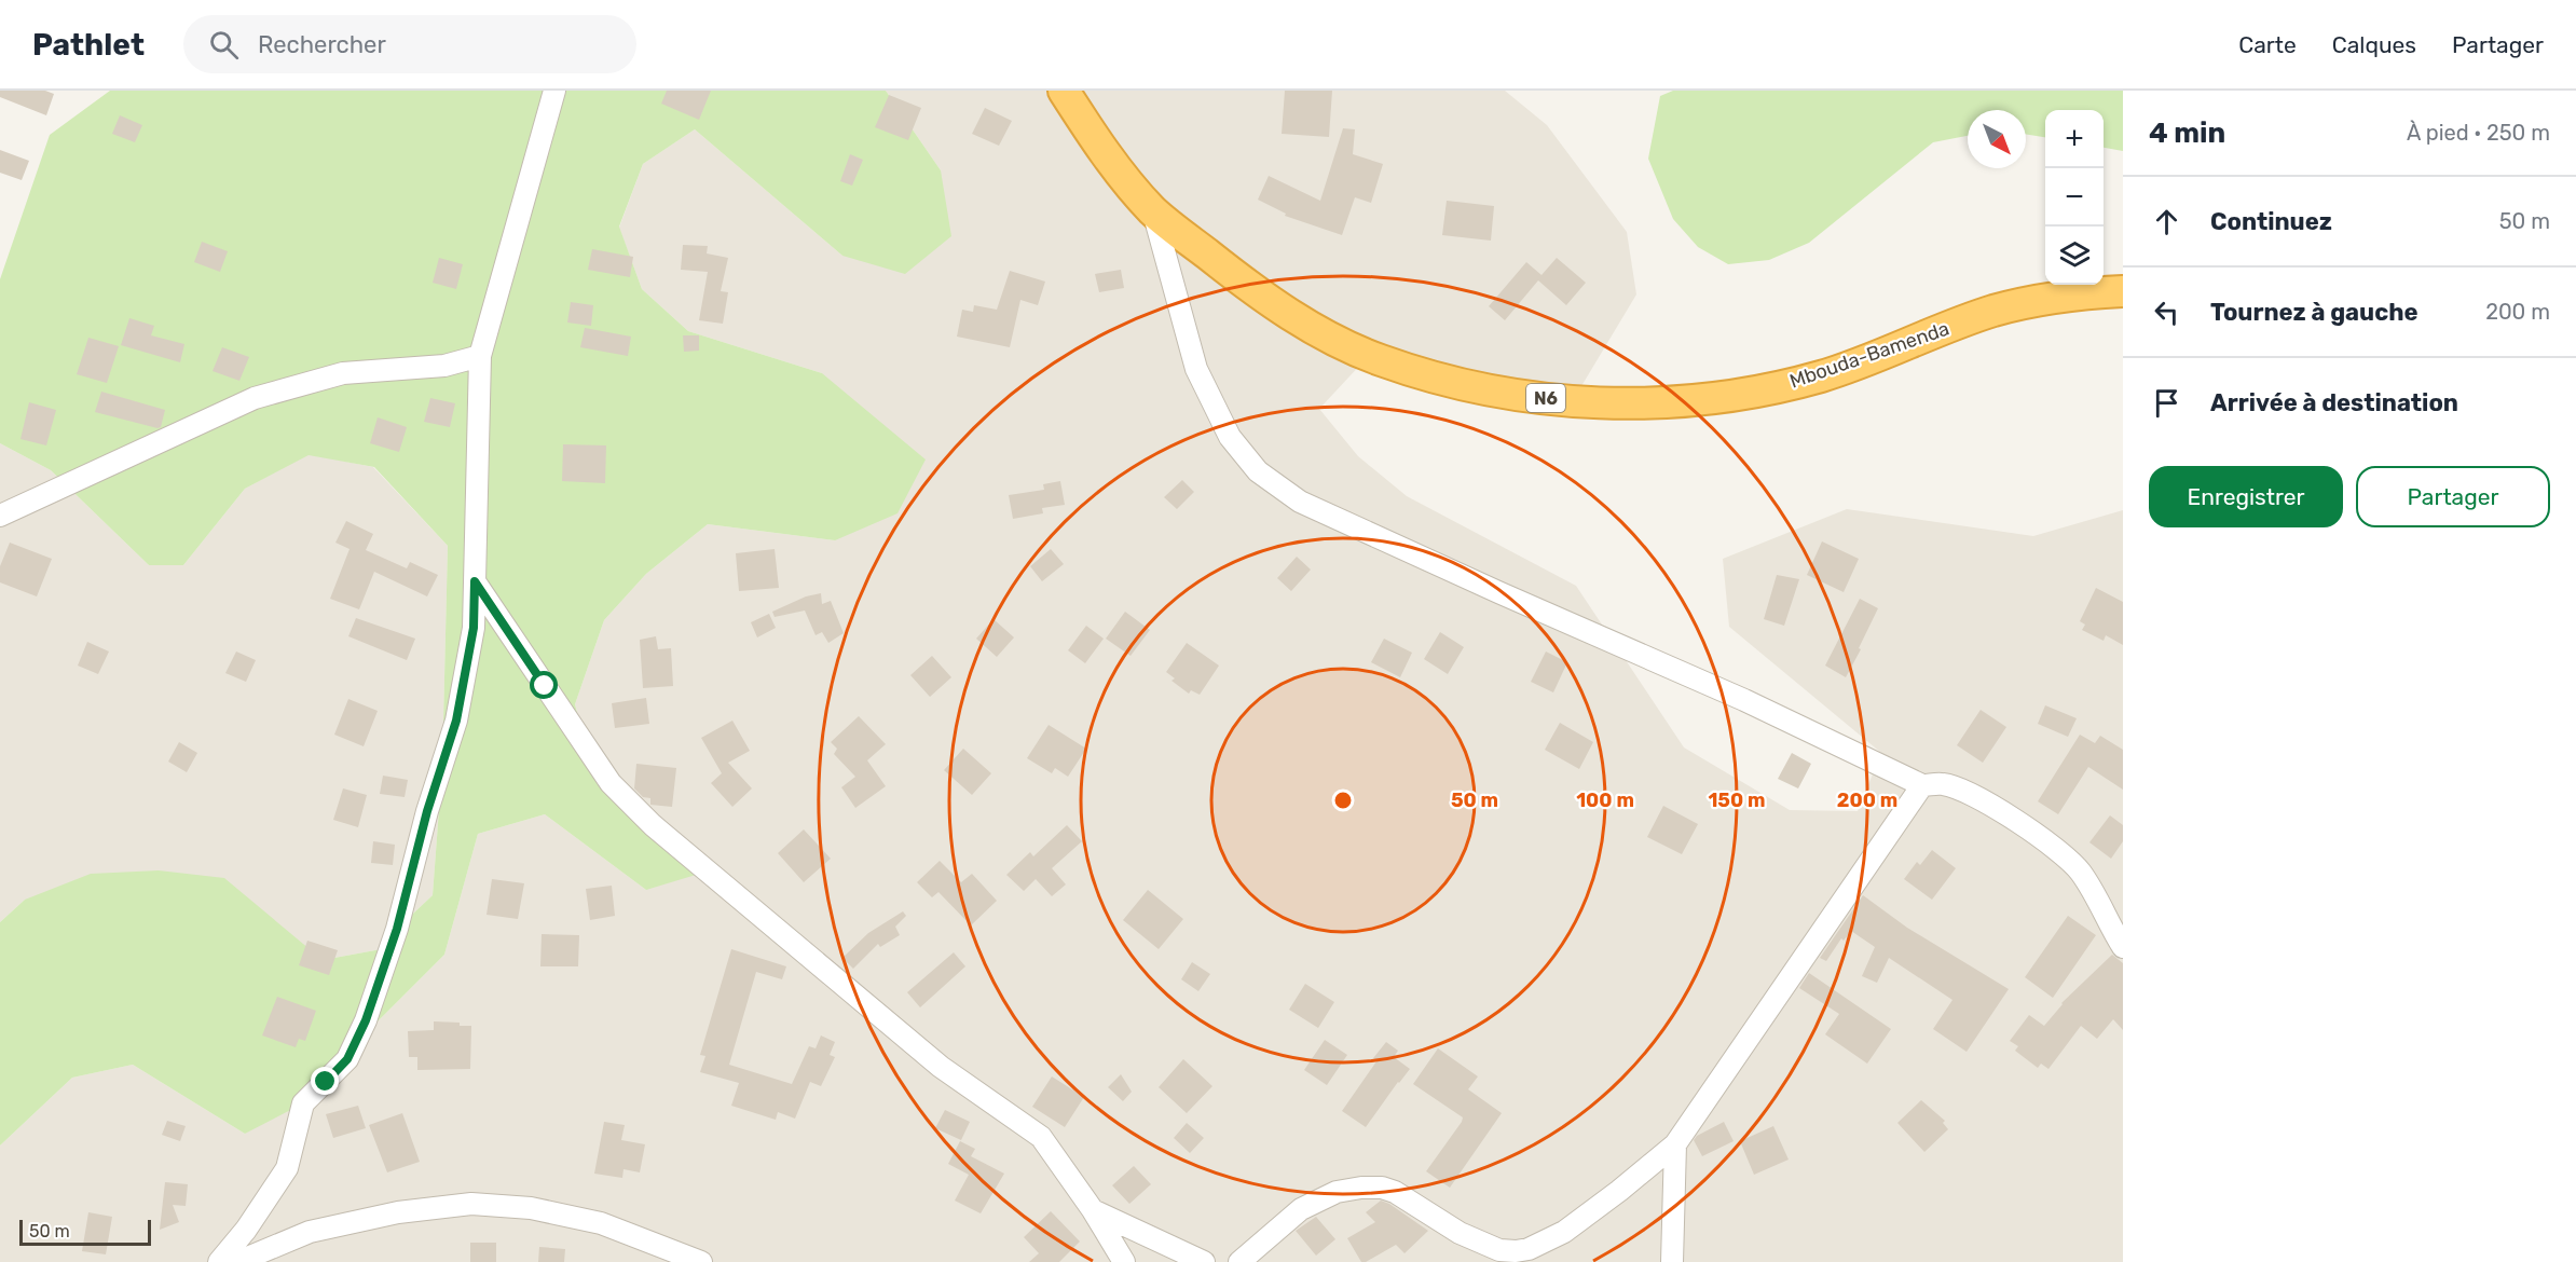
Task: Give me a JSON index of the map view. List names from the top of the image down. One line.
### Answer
{"streets":{"highway":["Mbouda-Bamenda","N6"]},"scale_bar":"50 m","north":"bottom right","page":{"header":"Pathlet","search":"Rechercher","nav":["Carte","Calques","Partager"],"heading":["4 min","À pied · 250 m"],"map_buttons":["+","−"],"list":[["Continuez","50 m"],["Tournez à gauche","200 m"],"Arrivée à destination"],"buttons":["Enregistrer","Partager"],"scale":"50 m"},"rings":["50 m","100 m","150 m","200 m"]}
